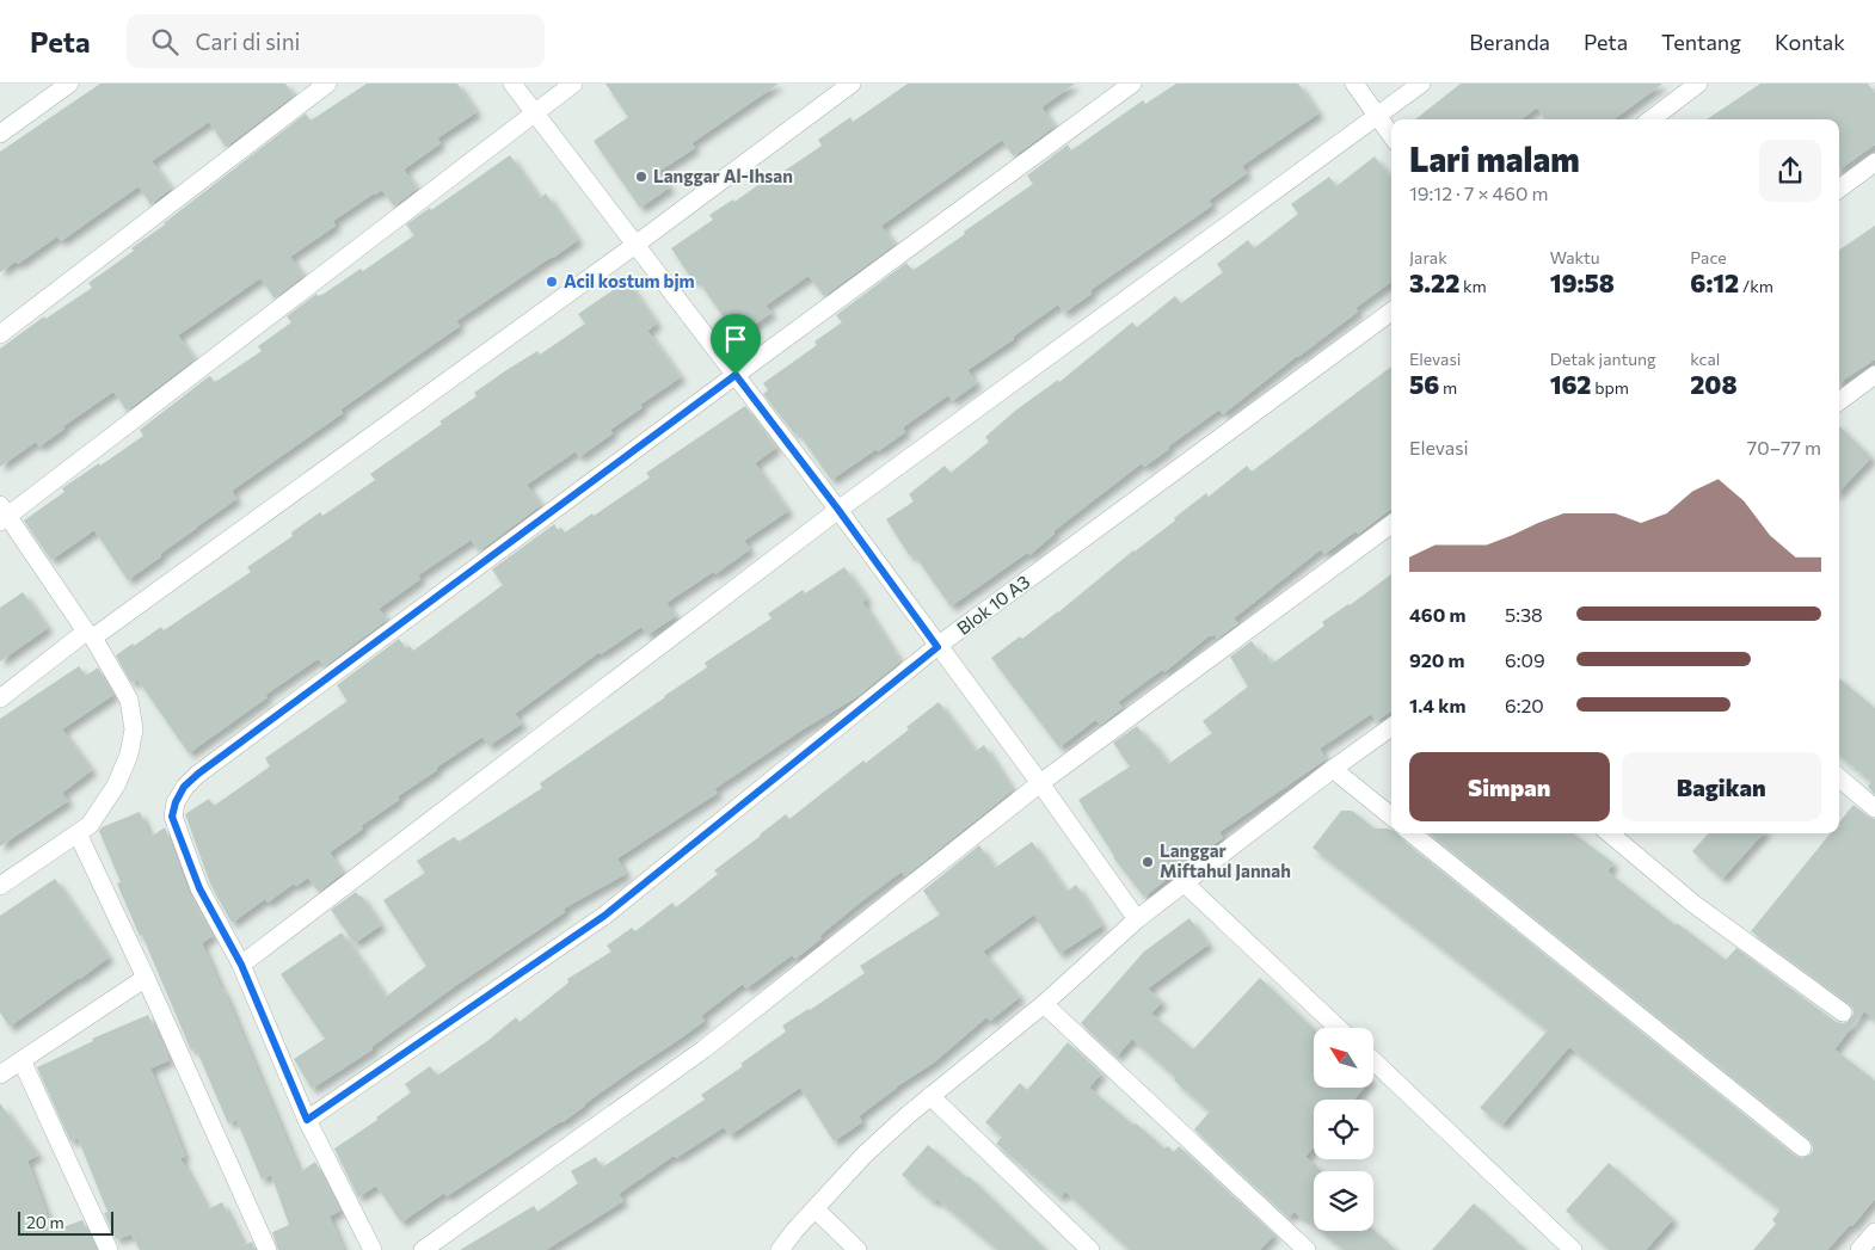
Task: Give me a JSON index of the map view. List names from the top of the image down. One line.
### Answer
{"streets":{"street":["Blok 10 A3"]},"places":["Langgar Al-Ihsan","Acil kostum bjm","Langgar Miftahul Jannah"],"scale_bar":"20 m","north":"top left","page":{"header":"Peta","search":"Cari di sini","nav":["Beranda","Peta","Tentang","Kontak"],"heading":["Lari malam","19:12 · 7 × 460 m"],"stats":[["Jarak","3.22 km"],["Waktu","19:58"],["Pace","6:12 /km"],["Elevasi","56 m"],["Detak jantung","162 bpm"],["kcal","208"]],"chart":["Elevasi","70–77 m"],"list":[{"name":"460 m","note":"5:38"},{"name":"920 m","note":"6:09"},{"name":"1.4 km","note":"6:20"}],"buttons":["Simpan","Bagikan"],"scale":"20 m"}}
